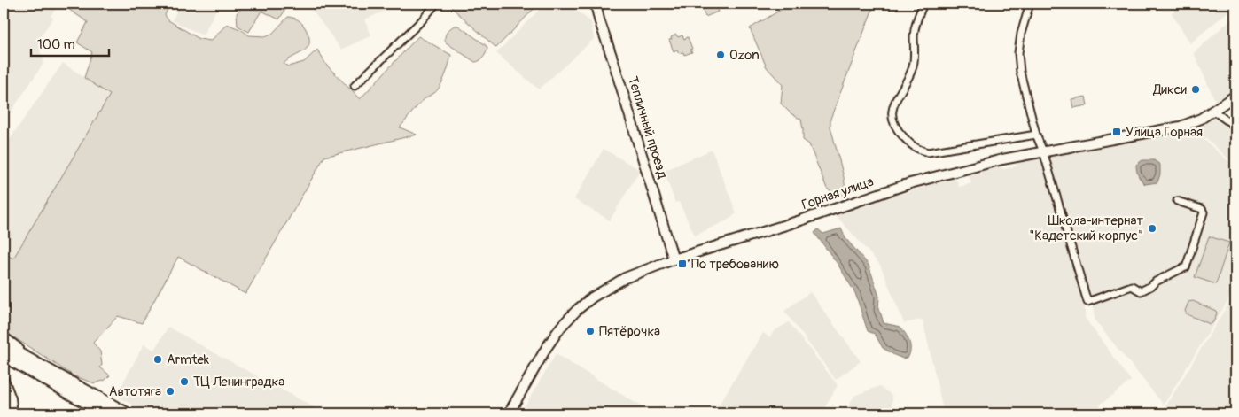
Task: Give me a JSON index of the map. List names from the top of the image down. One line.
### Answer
{"streets":{"street":["Тепличный проезд","Горная улица"]},"crossings":[["Тепличный проезд","Горная улица"]],"places":{"other":["Ozon","Дикси","Школа-интернат \"Кадетский корпус\"","Пятёрочка","Armtek","ТЦ Ленинградка","Автотяга"],"transit":["Улица Горная","По требованию"]},"scale_bar":"100 m"}
